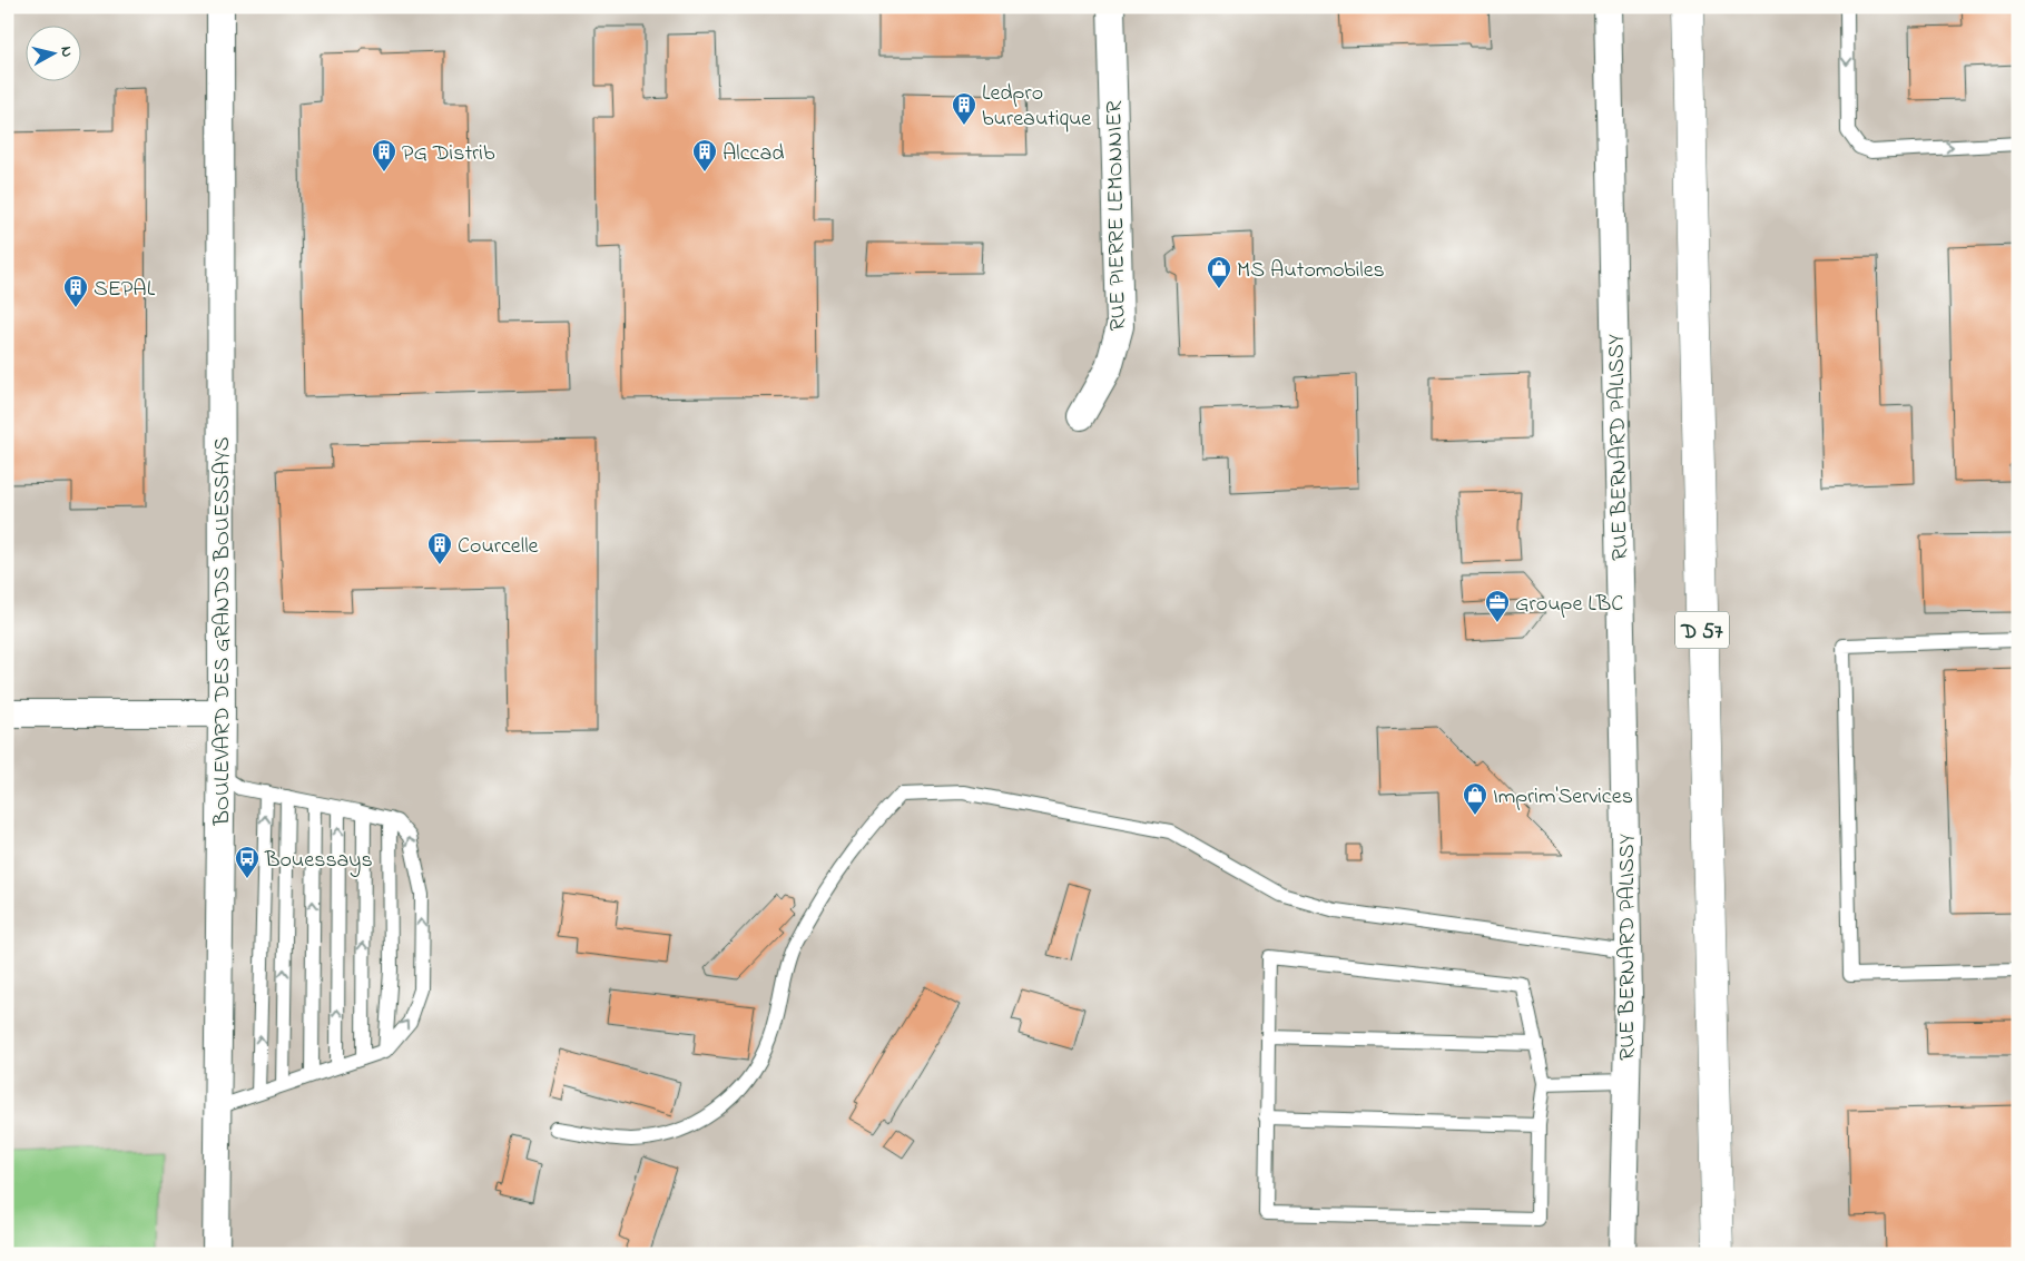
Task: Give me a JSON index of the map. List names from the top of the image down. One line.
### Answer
{"streets":{"main road":["D 57"],"street":["RUE PIERRE LEMONNIER","RUE BERNARD PALISSY","BOULEVARD DES GRANDS BOUESSAYS"]},"places":{"building":["Ledpro bureautique","PG Distrib","Alccad","SEPAL","Courcelle"],"shop":["MS Automobiles","Imprim'Services"],"office":["Groupe LBC"],"bus stop":["Bouessays"]},"north":"right"}
